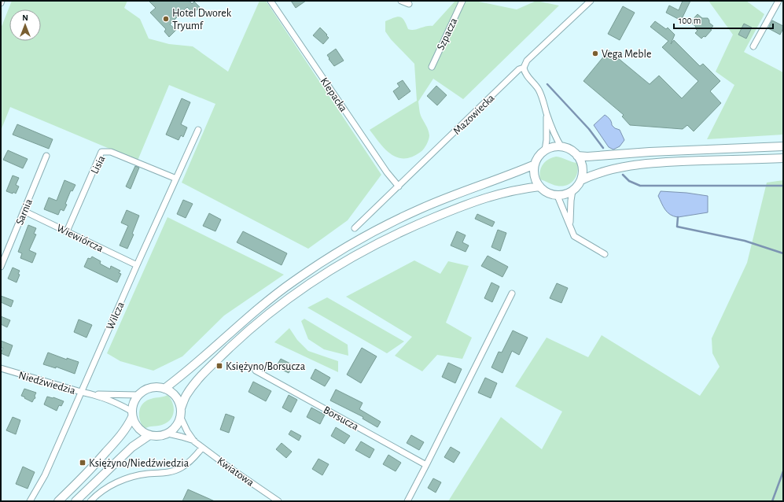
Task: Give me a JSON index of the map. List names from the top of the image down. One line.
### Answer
{"streets":{"street":["Szpacza","Klepacka","Mazowiecka","Lisia","Sarnia","Wiewiórcza","Wilcza","Niedźwiedzia","Borsucza","Kwiatowa"]},"crossings":[["Klepacka","Mazowiecka"],["Lisia","Wiewiórcza"],["Lisia","Wilcza"],["Sarnia","Wiewiórcza"],["Wiewiórcza","Wilcza"],["Wilcza","Niedźwiedzia"],["Niedźwiedzia","Kwiatowa"]],"places":{"other":["Hotel Dworek Tryumf","Vega Meble"],"transit":["Księżyno/Borsucza","Księżyno/Niedźwiedzia"]},"scale_bar":"100 m","north":"top"}
